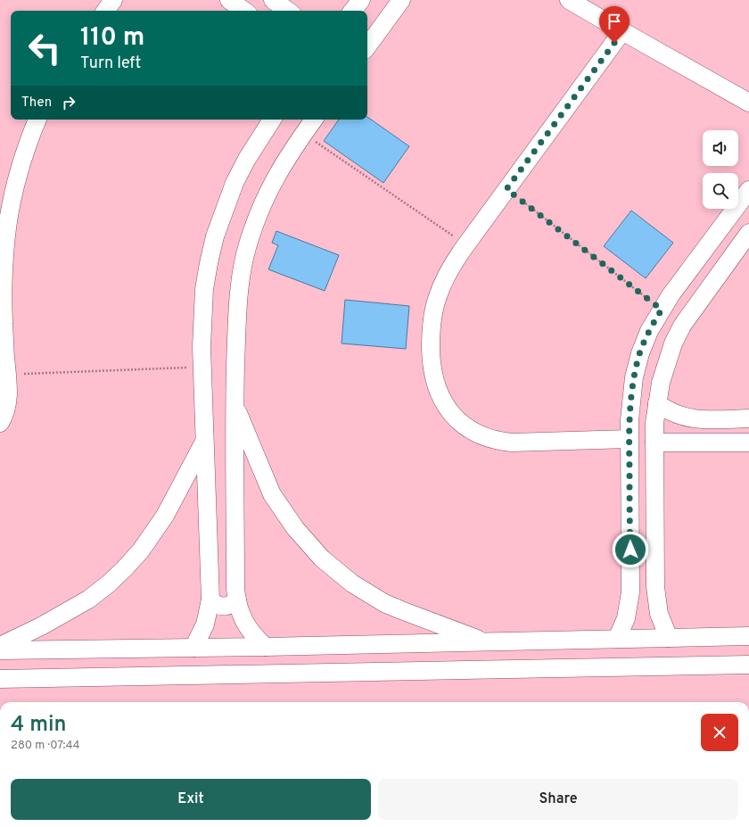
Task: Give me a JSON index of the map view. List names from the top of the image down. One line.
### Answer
{"page":{"turn":["110 m","Turn left"],"then":"Then","heading":["4 min","280 m · 07:44"],"buttons":["Exit","Share"]}}
